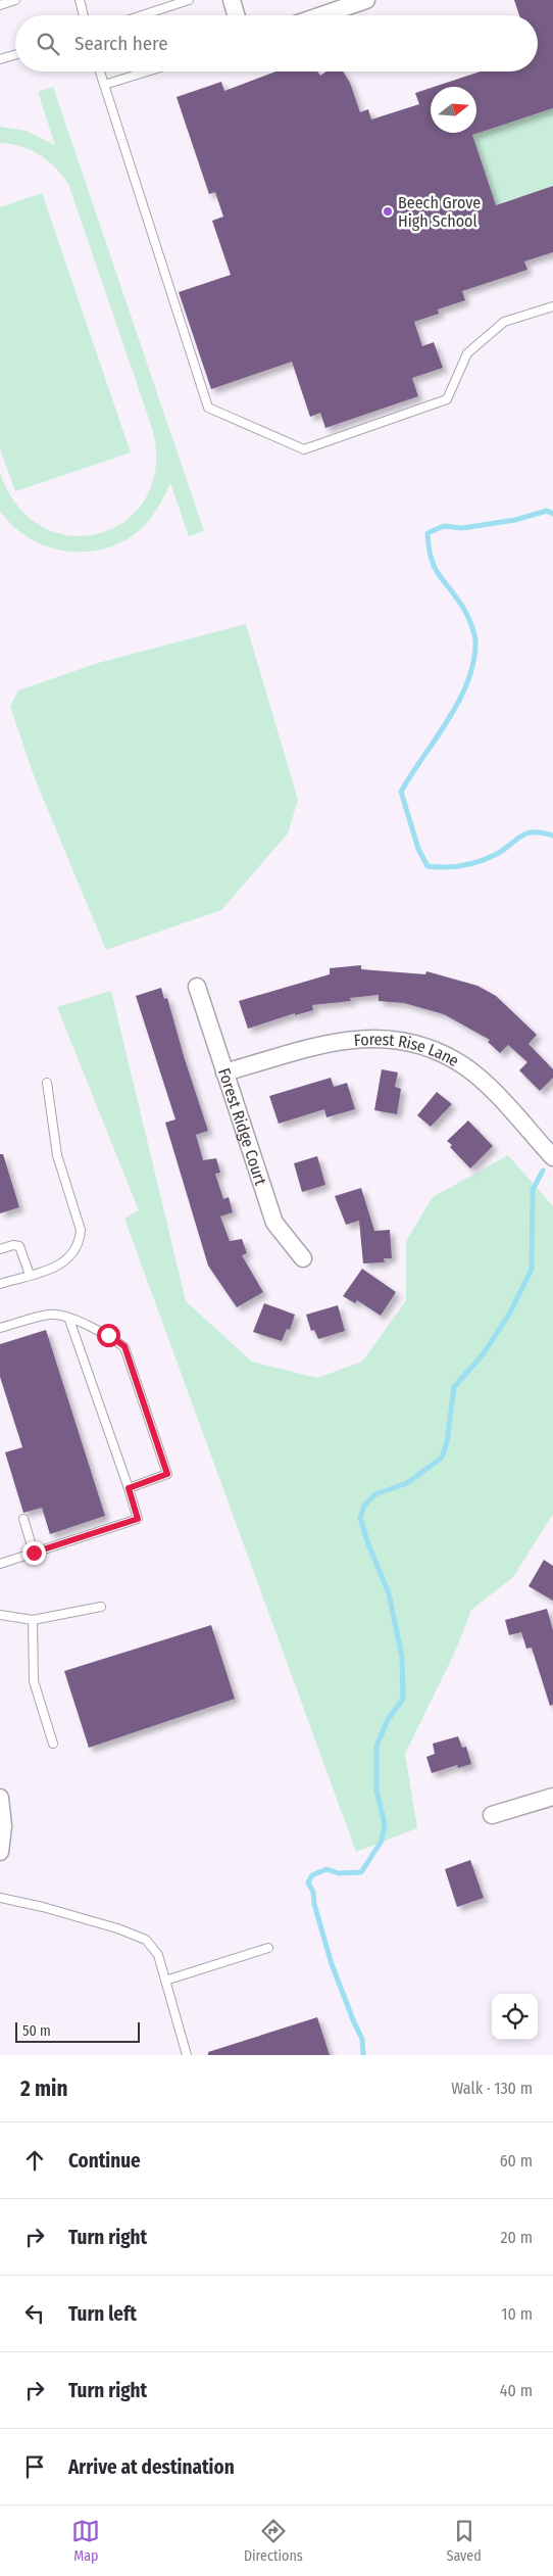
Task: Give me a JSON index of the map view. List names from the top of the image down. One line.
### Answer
{"streets":{"street":["Forest Rise Lane","Forest Ridge Court"]},"crossings":[["Forest Rise Lane","Forest Ridge Court"]],"places":["Beech Grove High School"],"scale_bar":"50 m","north":"right","page":{"search":"Search here","scale":"50 m","heading":["2 min","Walk · 130 m"],"list":[["Continue","60 m"],["Turn right","20 m"],["Turn left","10 m"],["Turn right","40 m"],"Arrive at destination"],"nav":["Map","Directions","Saved"]}}
